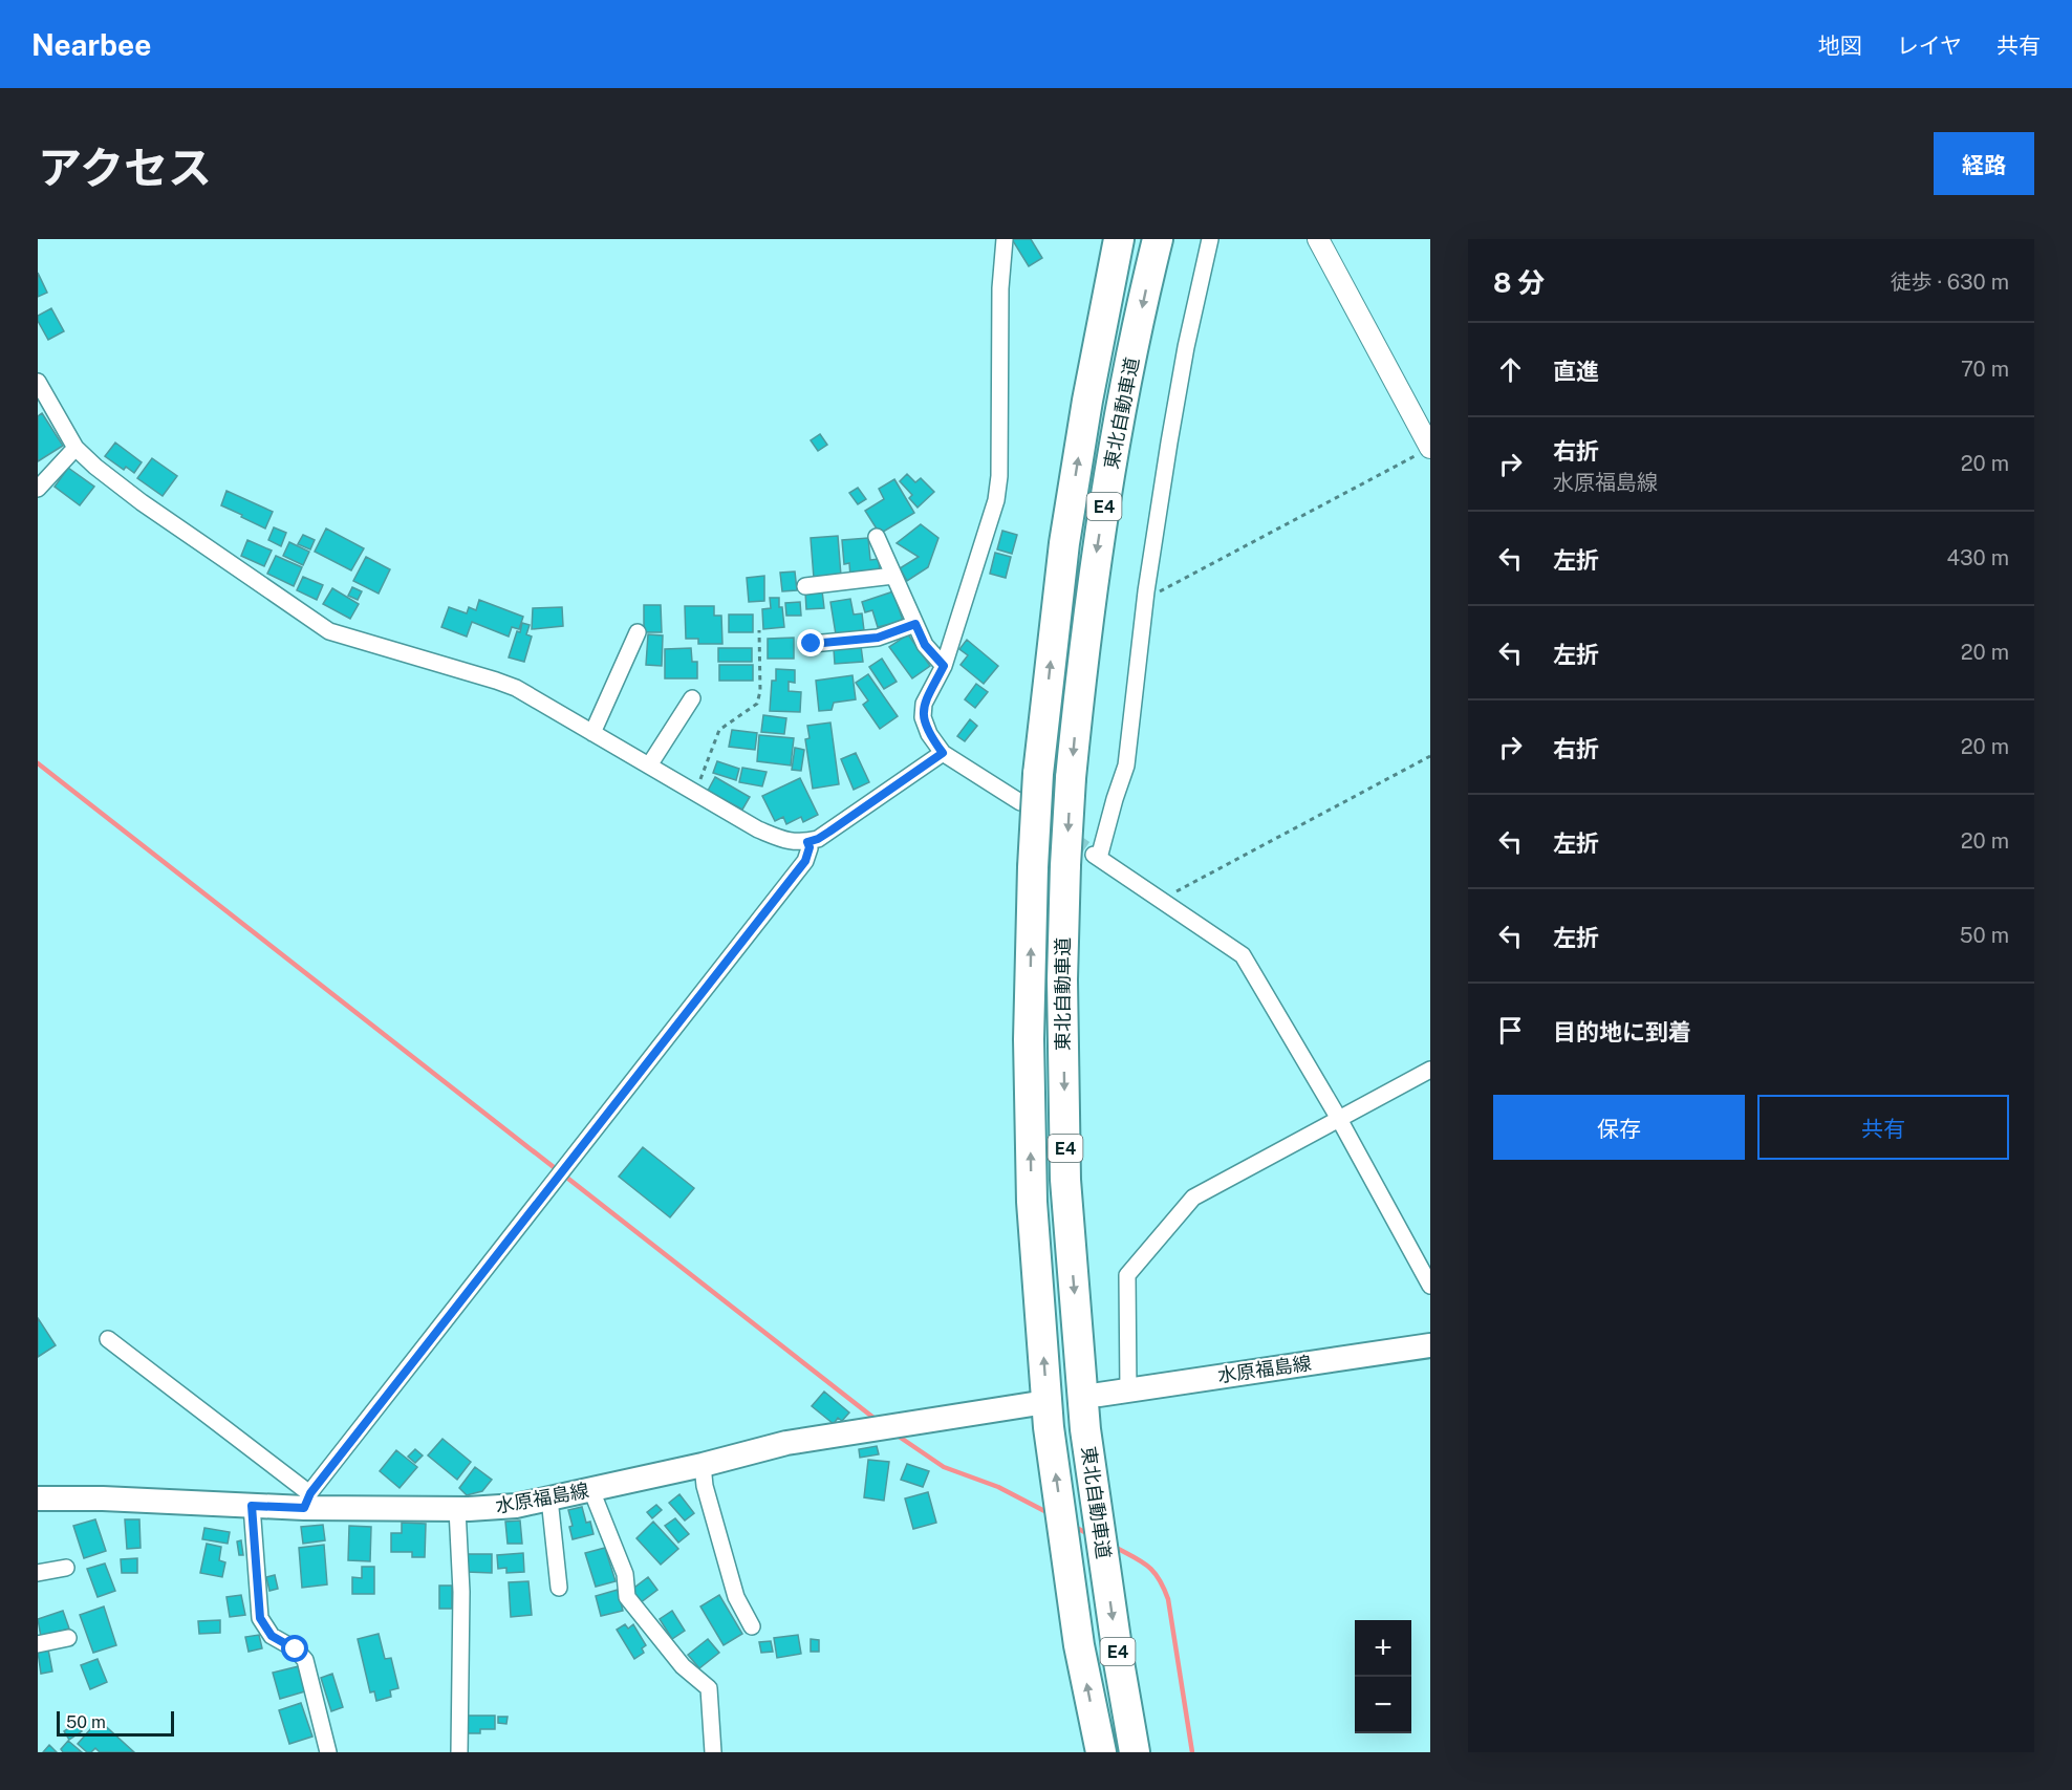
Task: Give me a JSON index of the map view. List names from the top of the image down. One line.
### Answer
{"streets":{"highway":["東北自動車道","E4"],"main road":["水原福島線"]},"crossings":[["東北自動車道","水原福島線"]],"scale_bar":"50 m","page":{"header":"Nearbee","nav":["地図","レイヤ","共有"],"title":"アクセス","buttons":["経路",["保存","共有"]],"heading":["8 分","徒歩 · 630 m"],"list":[["直進","70 m"],["右折","水原福島線","20 m"],["左折","430 m"],["左折","20 m"],["右折","20 m"],["左折","20 m"],["左折","50 m"],"目的地に到着"],"map_buttons":["+","−"],"scale":"50 m"}}
